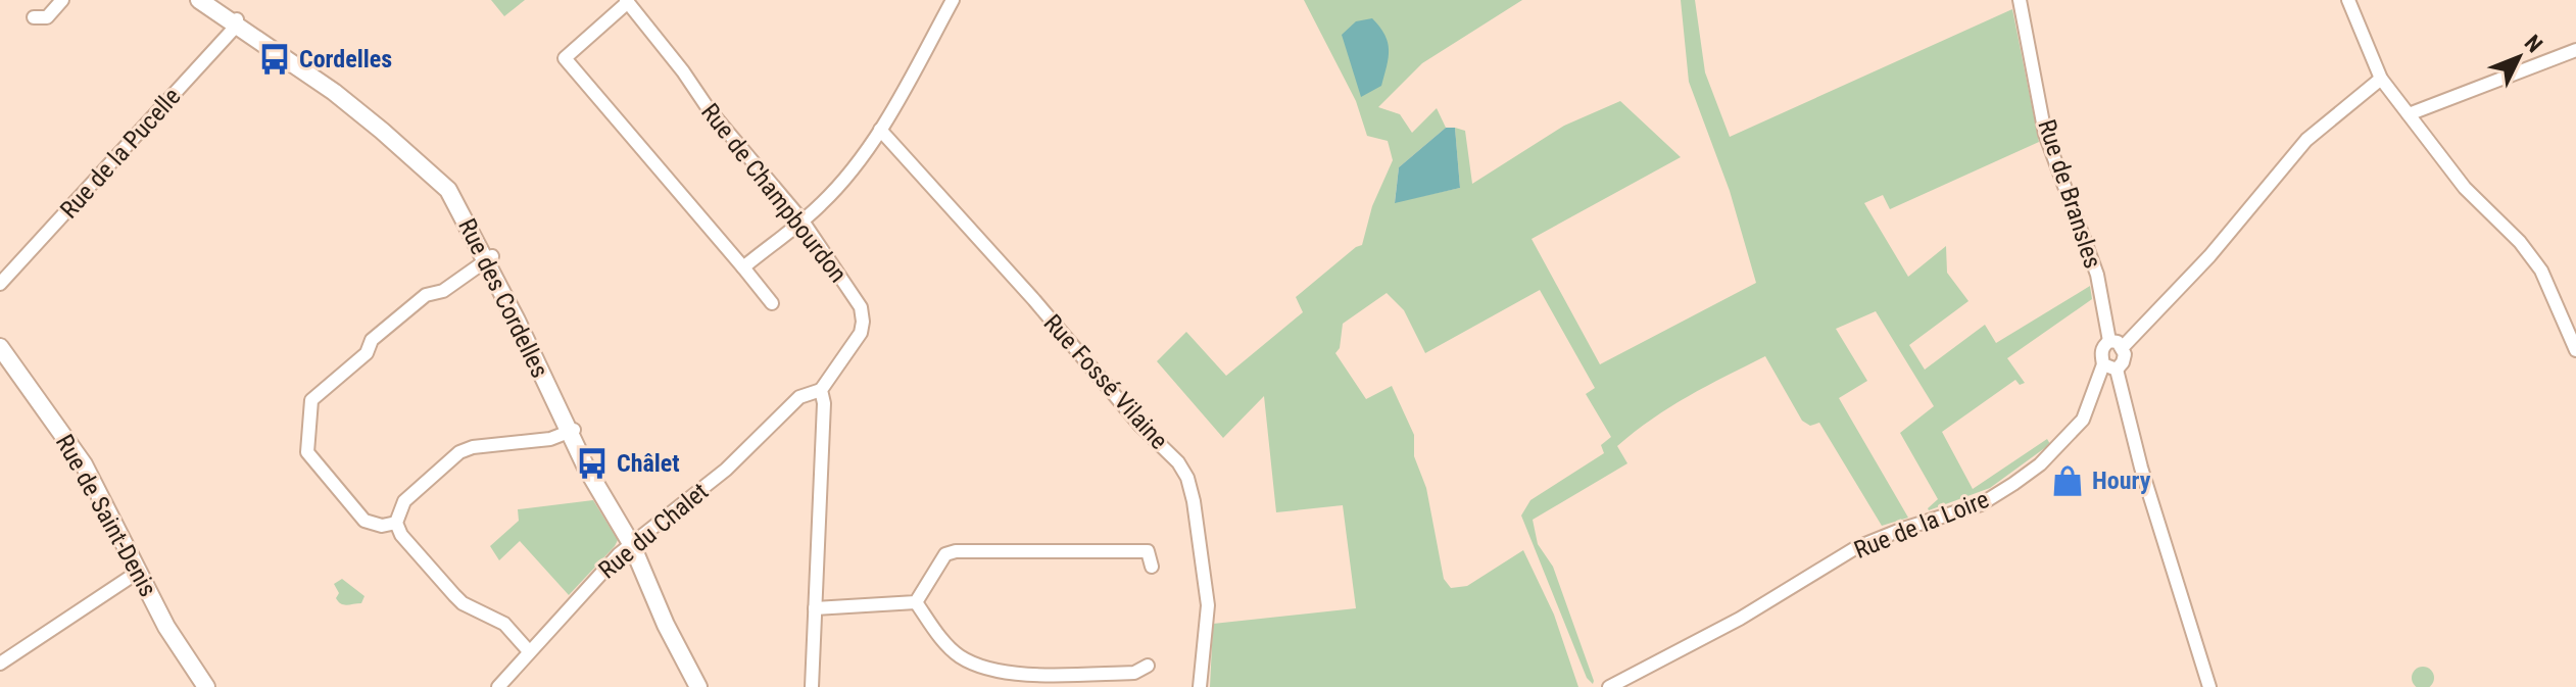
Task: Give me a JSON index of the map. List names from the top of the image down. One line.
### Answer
{"streets":{"street":["Rue de la Pucelle","Rue de Champbourdon","Rue de Bransles","Rue des Cordelles","Rue Fossé Vilaine","Rue de Saint-Denis","Rue de la Loire","Rue du Chalet"]},"crossings":[["Rue de la Pucelle","Rue des Cordelles"],["Rue de Champbourdon","Rue du Chalet"],["Rue de Bransles","Rue de la Loire"],["Rue des Cordelles","Rue du Chalet"]],"places":{"bus stop":["Cordelles","Châlet"],"shop":["Houry"]},"north":"top right"}
